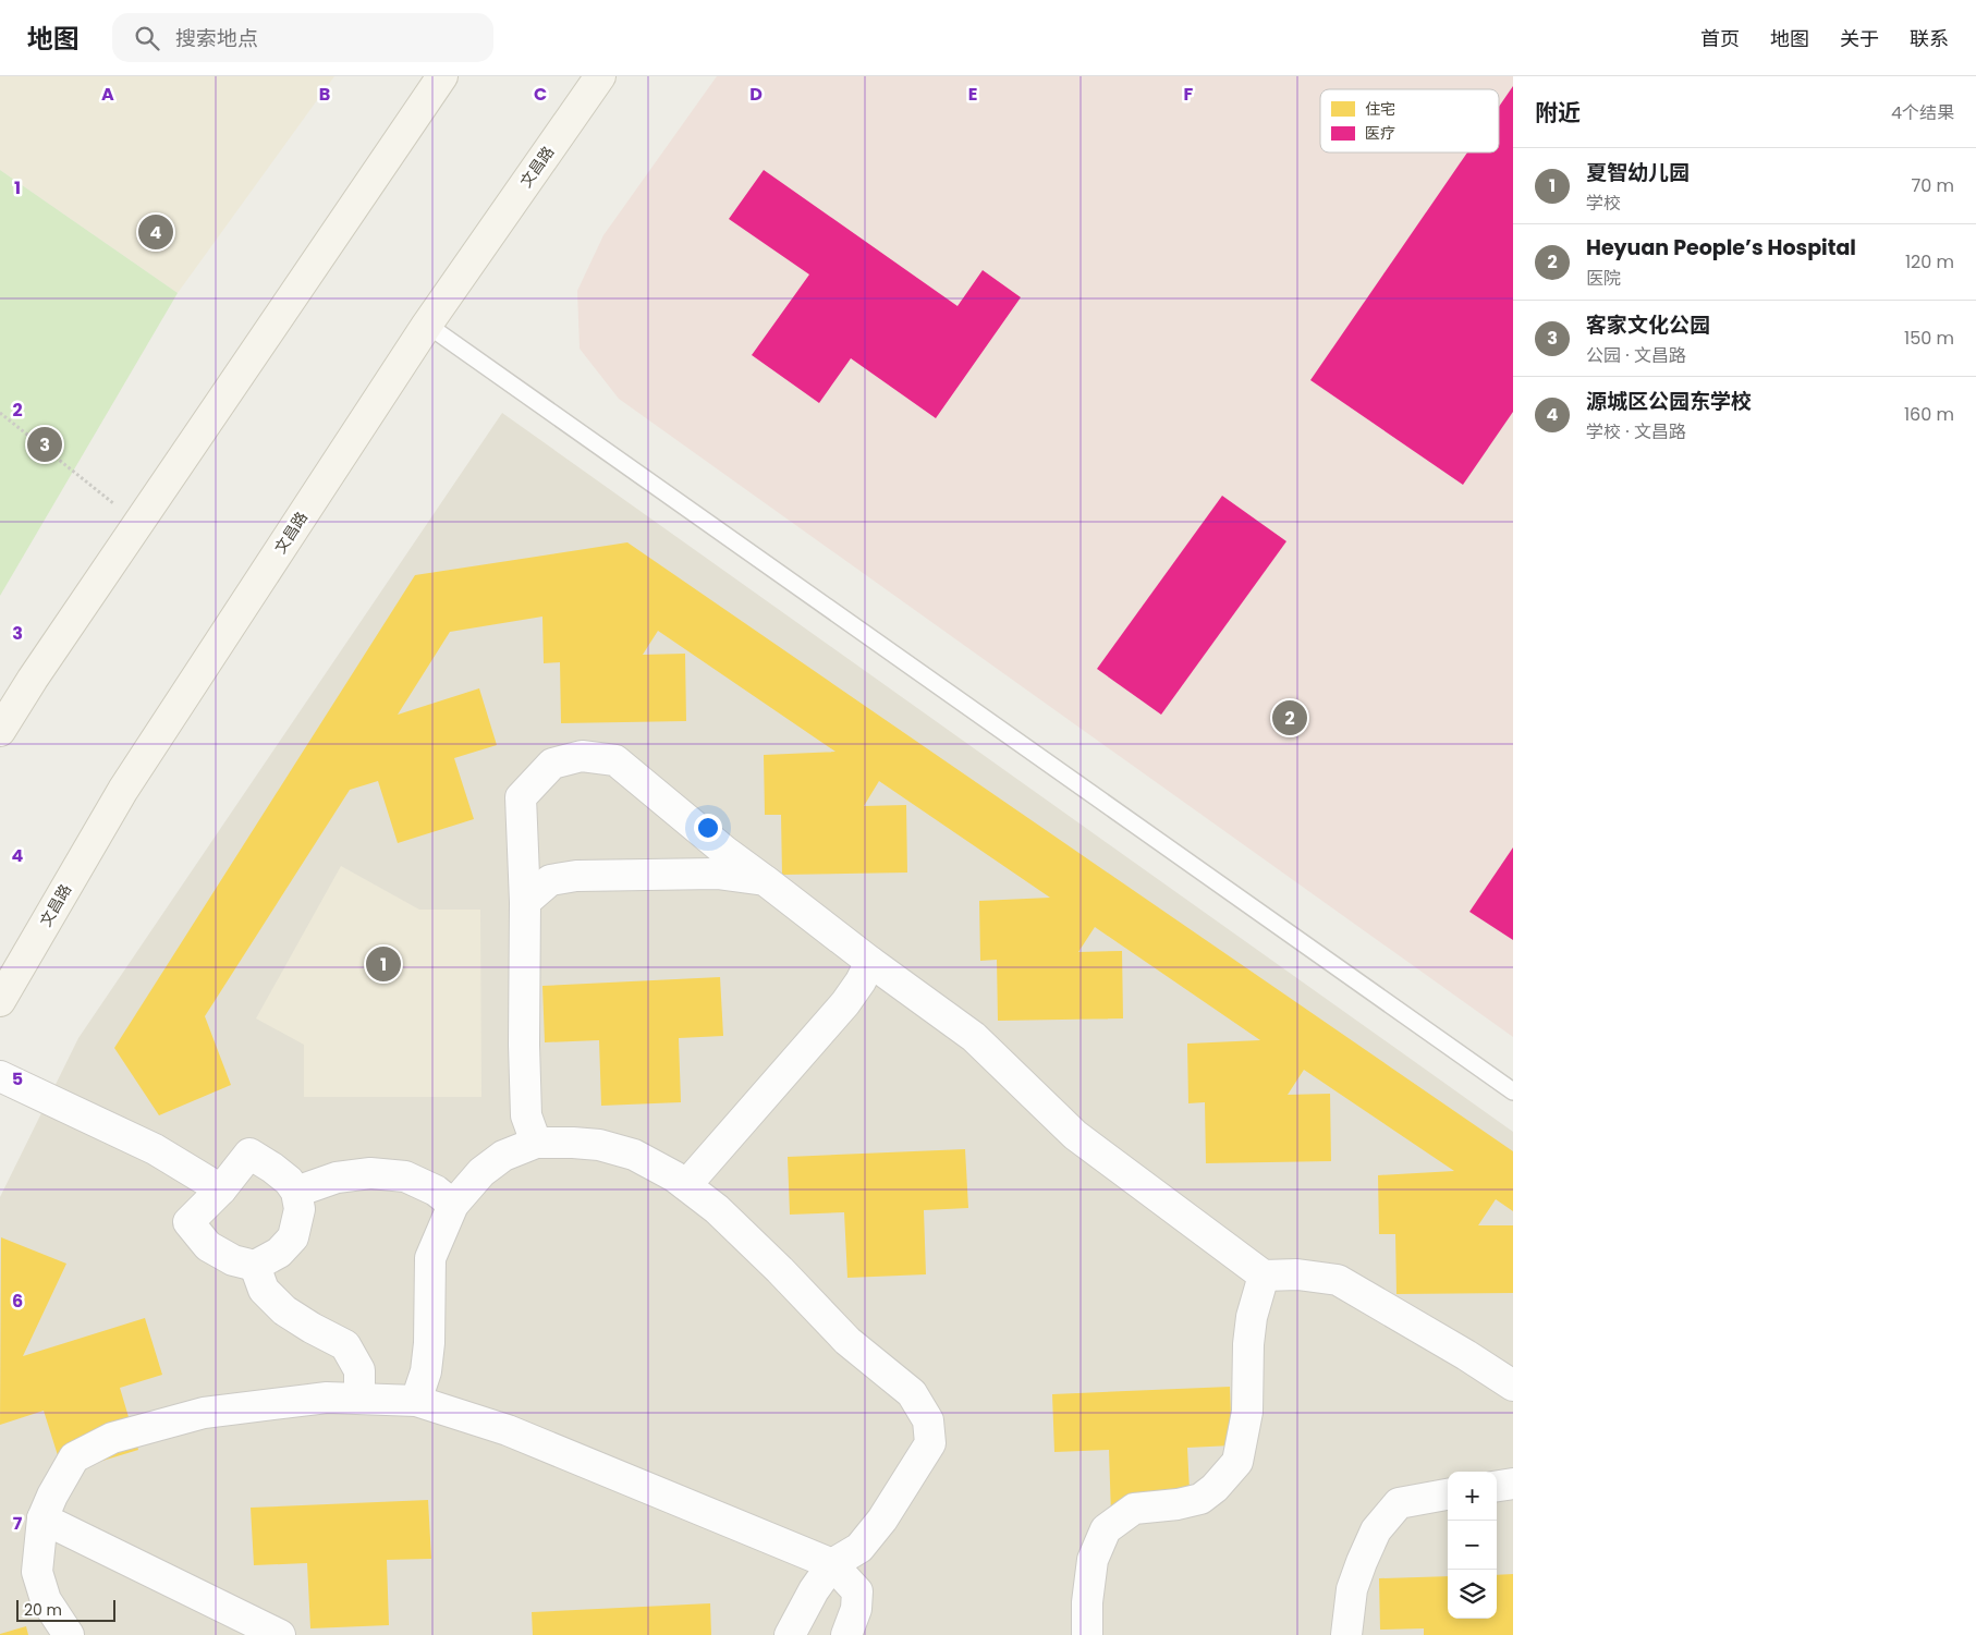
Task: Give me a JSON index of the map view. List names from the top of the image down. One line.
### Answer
{"streets":{"street":["文昌路"]},"legend":["住宅","医疗"],"scale_bar":"20 m","page":{"header":"地图","search":"搜索地点","nav":["首页","地图","关于","联系"],"heading":["附近","4个结果"],"list":[{"mark":"1","name":"夏智幼儿园","note":"学校","value":"70 m"},{"mark":"2","name":"Heyuan People’s Hospital","note":"医院","value":"120 m"},{"mark":"3","name":"客家文化公园","note":"公园 · 文昌路","value":"150 m"},{"mark":"4","name":"源城区公园东学校","note":"学校 · 文昌路","value":"160 m"}],"pins":["4","3","2","1"],"map_buttons":["+","−"],"scale":"20 m"},"grid":{"columns":["A","B","C","D","E","F"],"rows":["1","2","3","4","5","6","7"]}}
